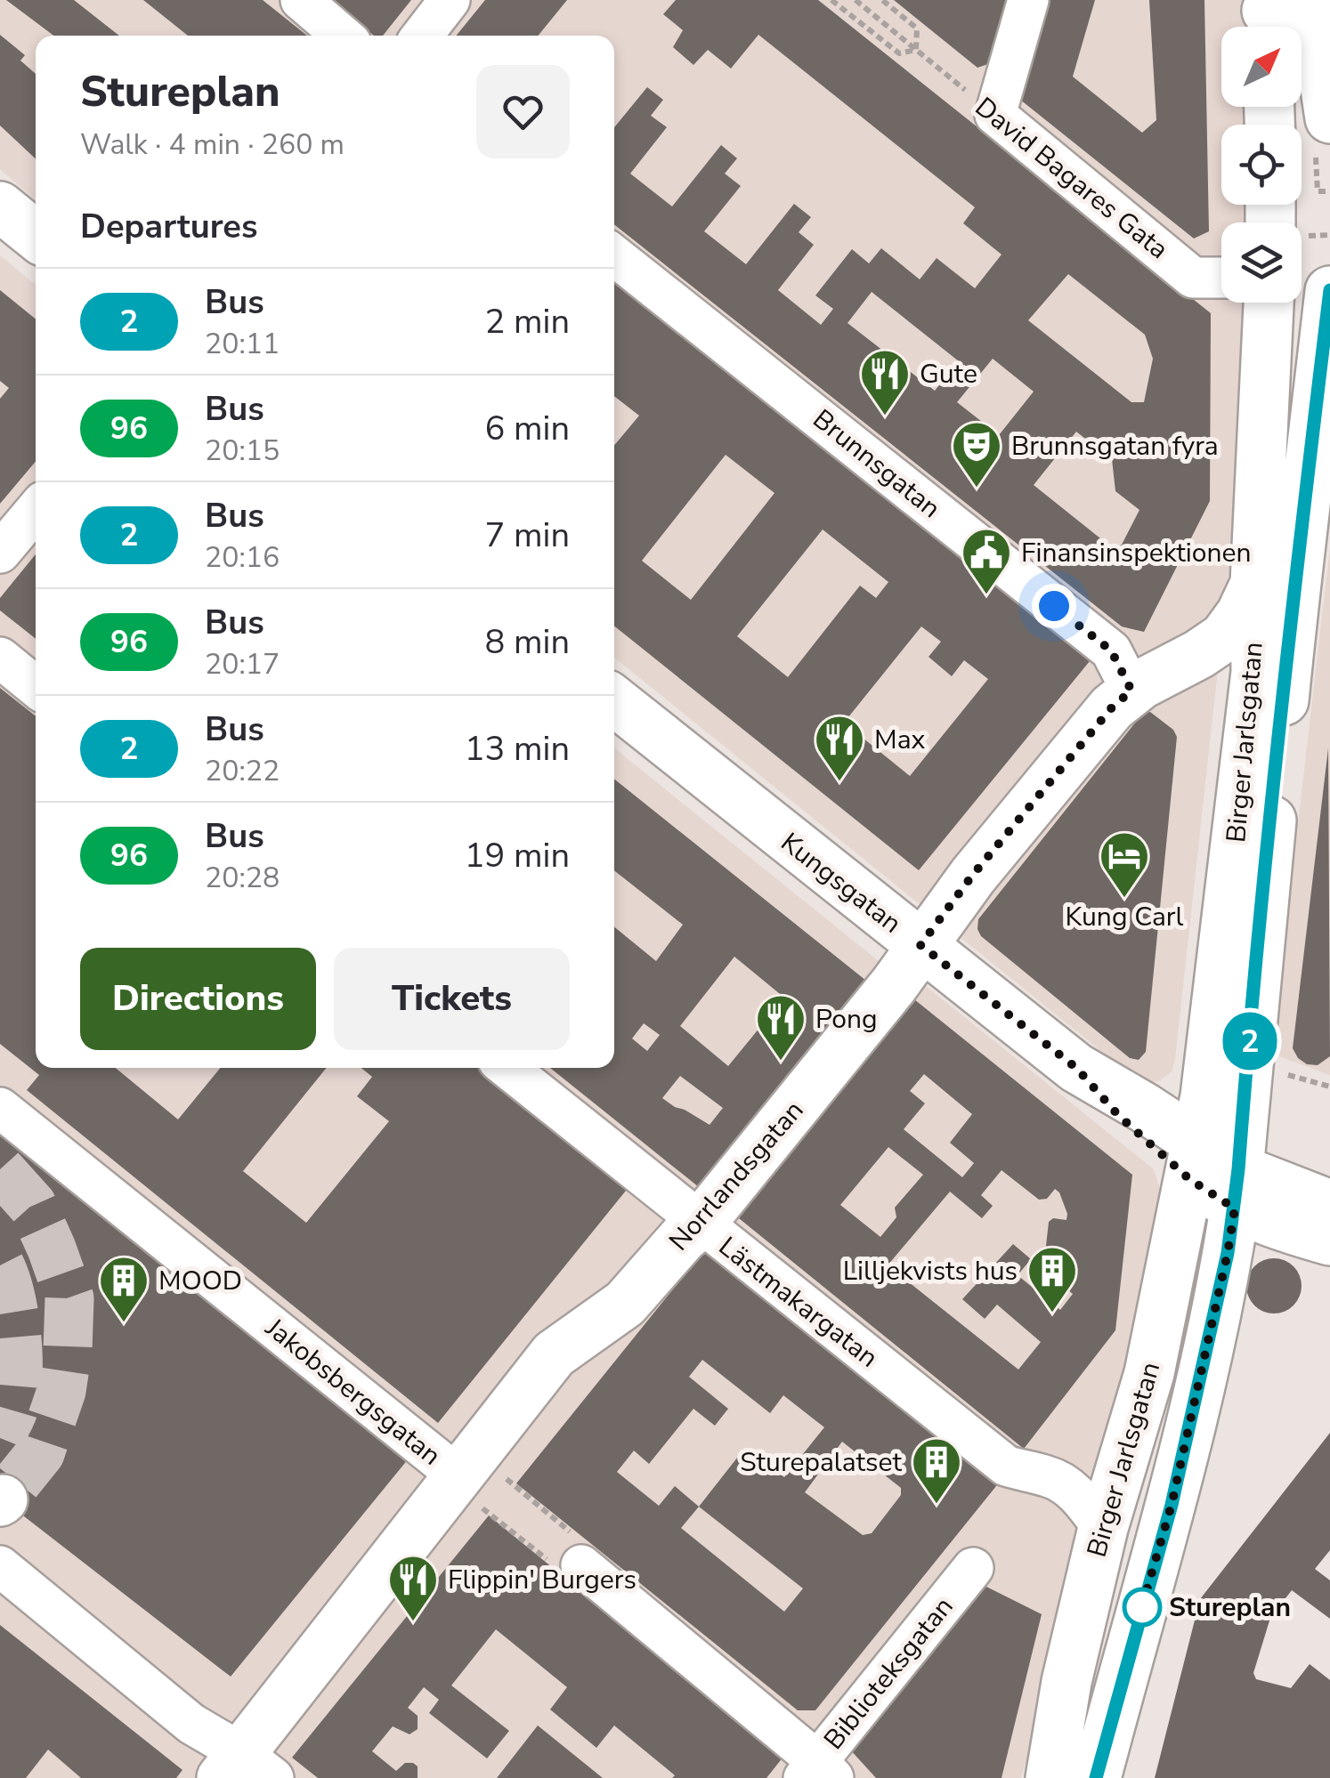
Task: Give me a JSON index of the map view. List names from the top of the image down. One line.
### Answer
{"streets":{"street":["David Bagares Gata","Brunnsgatan","Birger Jarlsgatan","Kungsgatan","Norrlandsgatan","Lästmakargatan","Jakobsbergsgatan","Biblioteksgatan"]},"crossings":[["Brunnsgatan","Norrlandsgatan"],["Birger Jarlsgatan","Kungsgatan"],["Birger Jarlsgatan","Norrlandsgatan"],["Birger Jarlsgatan","Lästmakargatan"],["Kungsgatan","Norrlandsgatan"],["Norrlandsgatan","Lästmakargatan"],["Norrlandsgatan","Jakobsbergsgatan"]],"places":{"restaurant":["Gute","Max","Pong","Flippin' Burgers"],"theatre":["Brunnsgatan fyra"],"public building":["Finansinspektionen"],"hotel":["Kung Carl"],"building":["Lilljekvists hus","MOOD","Sturepalatset"],"other":["Stureplan"]},"lines":["bus line 2"],"north":"top right","page":{"on_map":"2","heading":[["Stureplan","Walk · 4 min · 260 m"],"Departures"],"list":[{"mark":"2","name":"Bus","note":"20:11","value":"2 min"},{"mark":"96","name":"Bus","note":"20:15","value":"6 min"},{"mark":"2","name":"Bus","note":"20:16","value":"7 min"},{"mark":"96","name":"Bus","note":"20:17","value":"8 min"},{"mark":"2","name":"Bus","note":"20:22","value":"13 min"},{"mark":"96","name":"Bus","note":"20:28","value":"19 min"}],"buttons":["Directions","Tickets"]}}
